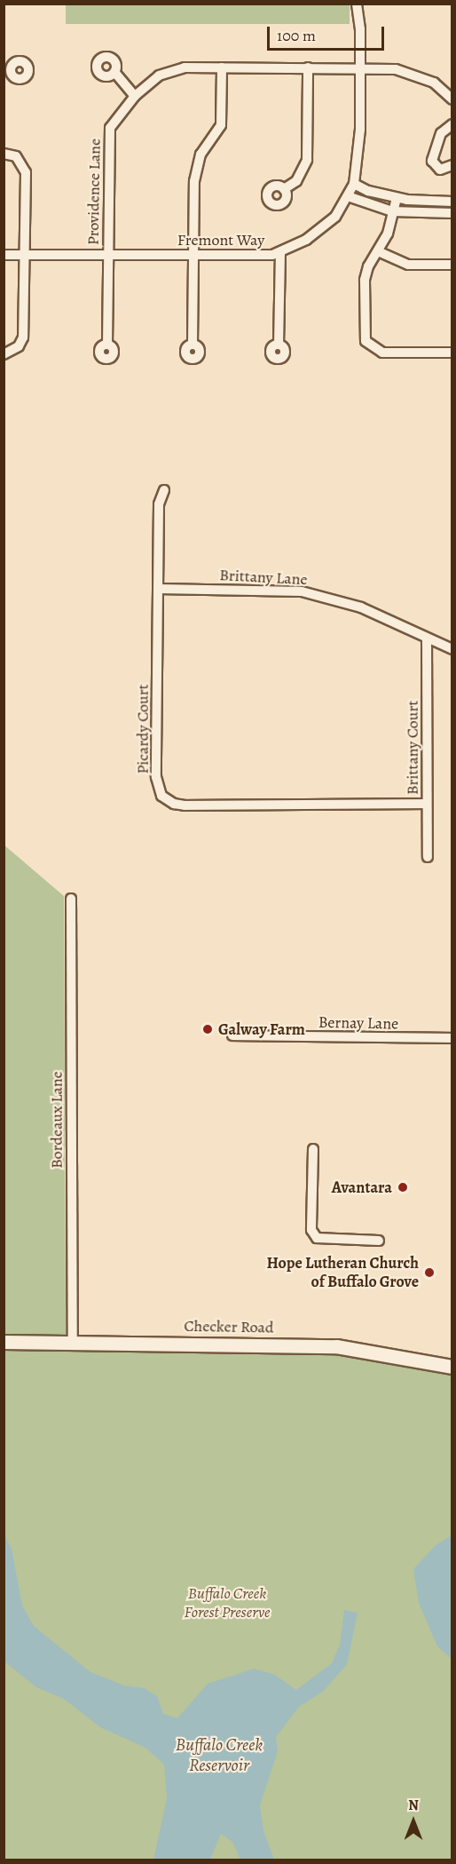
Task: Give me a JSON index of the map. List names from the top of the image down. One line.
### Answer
{"streets":{"street":["Providence Lane","Fremont Way","Brittany Lane","Picardy Court","Brittany Court","Bernay Lane","Bordeaux Lane","Checker Road"]},"crossings":[["Providence Lane","Fremont Way"],["Brittany Lane","Picardy Court"],["Brittany Lane","Brittany Court"],["Picardy Court","Brittany Court"],["Bordeaux Lane","Checker Road"]],"water":["Buffalo Creek Reservoir"],"parks":["Buffalo Creek Forest Preserve"],"places":["Galway Farm","Avantara","Hope Lutheran Church of Buffalo Grove"],"scale_bar":"100 m","north":"top"}
